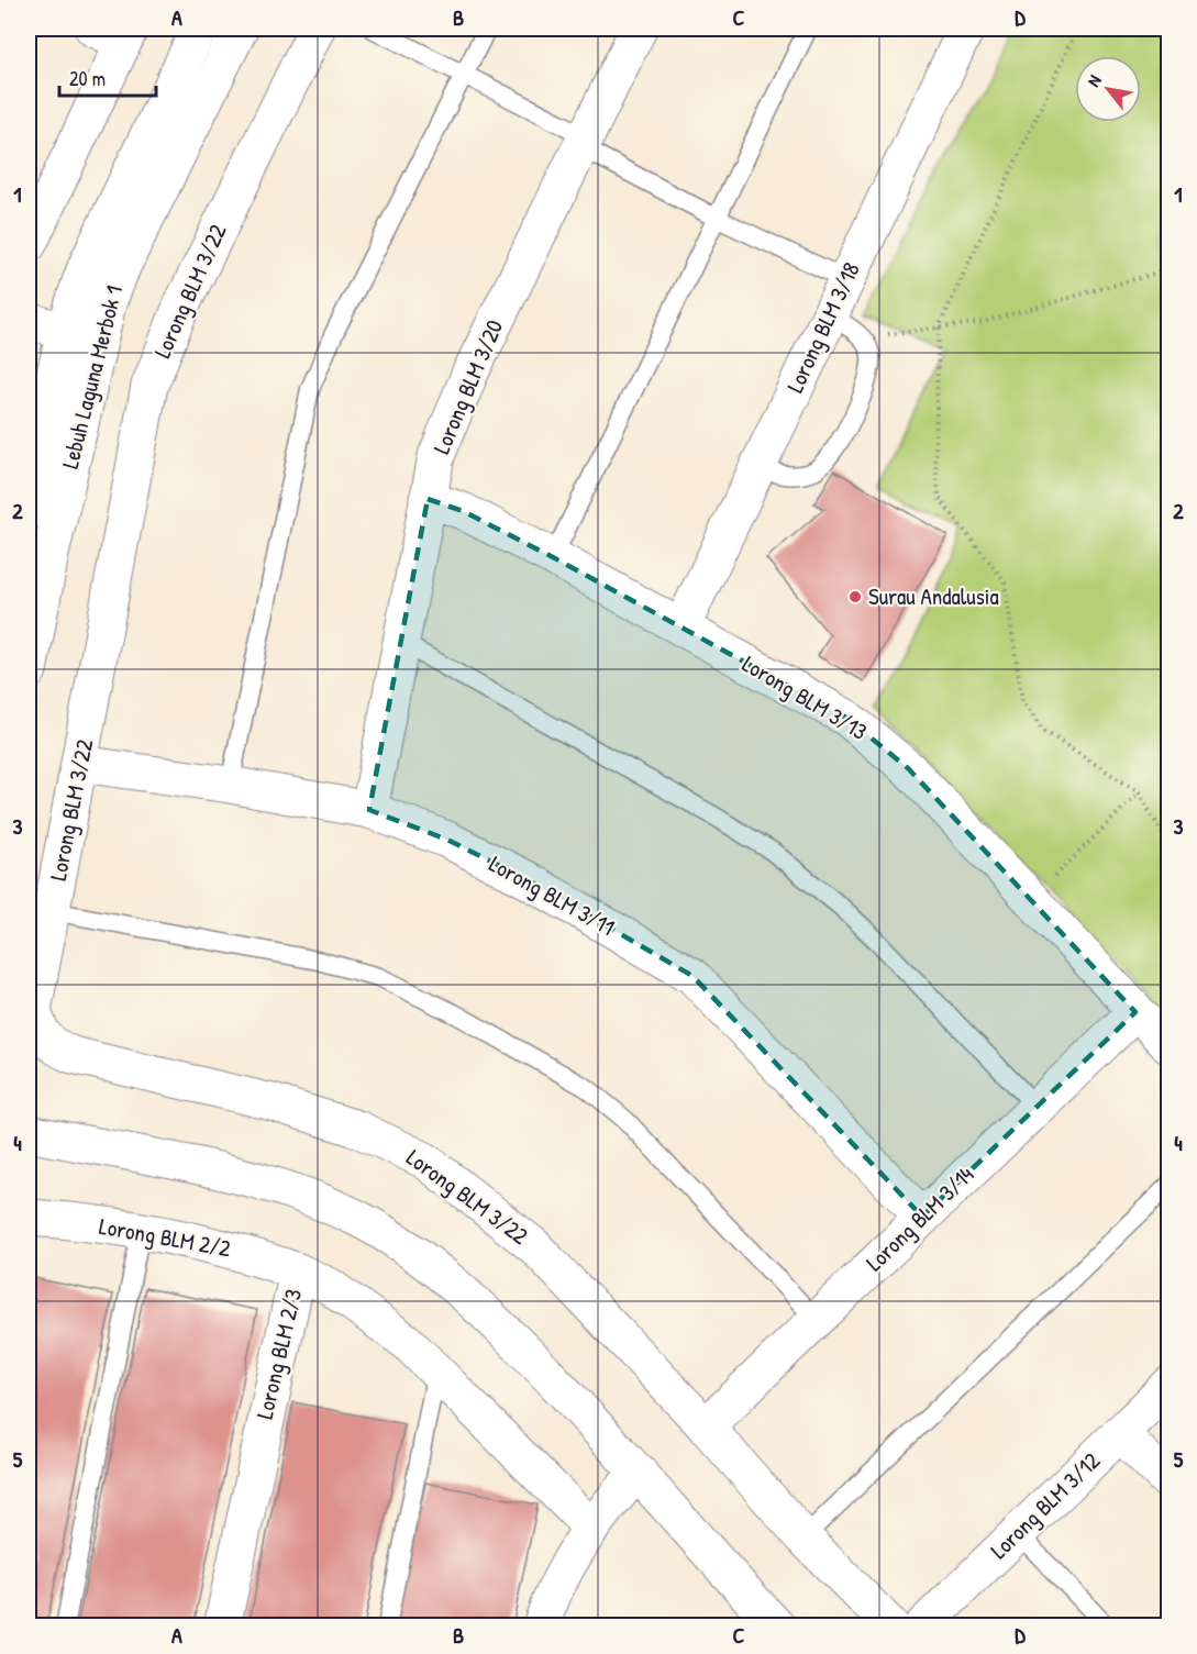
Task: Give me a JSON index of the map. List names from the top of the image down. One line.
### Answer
{"streets":{"street":["Lorong BLM 3/22","Lorong BLM 3/18","Lebuh Laguna Merbok 1","Lorong BLM 3/20","Lorong BLM 3/13","Lorong BLM 3/11","Lorong BLM 3/14","Lorong BLM 2/2","Lorong BLM 2/3","Lorong BLM 3/12"]},"crossings":[["Lorong BLM 3/22","Lorong BLM 3/11"],["Lorong BLM 3/22","Lorong BLM 3/14"],["Lorong BLM 3/18","Lorong BLM 3/13"],["Lorong BLM 3/20","Lorong BLM 3/13"],["Lorong BLM 3/20","Lorong BLM 3/11"],["Lorong BLM 3/13","Lorong BLM 3/14"],["Lorong BLM 3/11","Lorong BLM 3/14"],["Lorong BLM 2/2","Lorong BLM 2/3"]],"places":["Surau Andalusia"],"scale_bar":"20 m","north":"top left","grid":{"columns":["A","B","C","D"],"rows":["1","2","3","4","5"]}}
